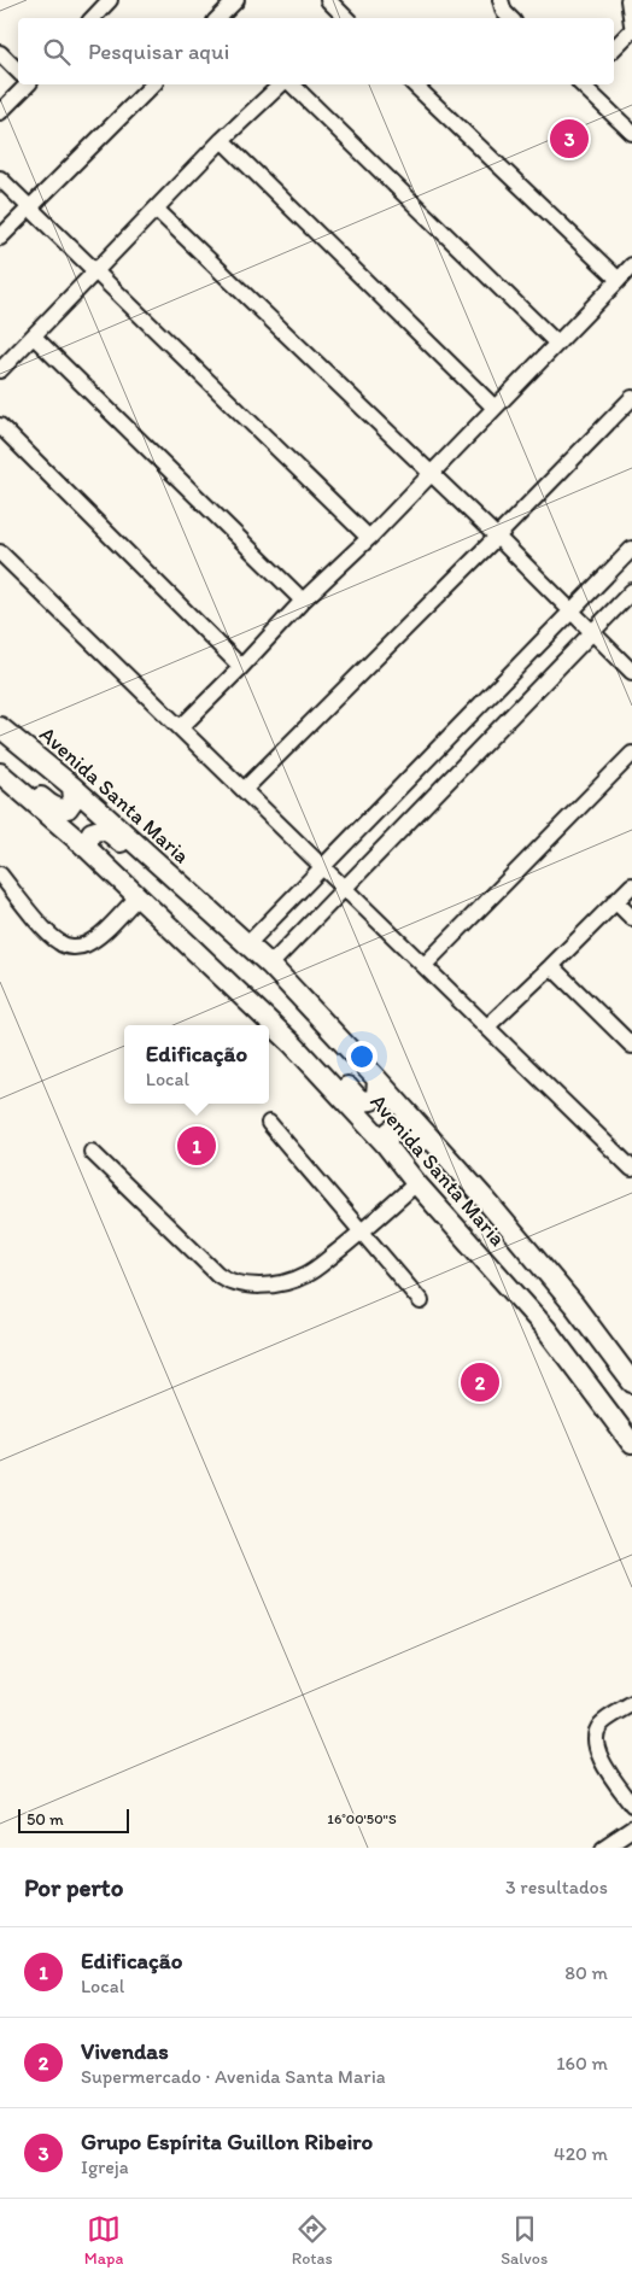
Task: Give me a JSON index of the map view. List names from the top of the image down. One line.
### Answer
{"streets":{"main road":["Avenida Santa Maria"]},"scale_bar":"50 m","page":{"search":"Pesquisar aqui","pins":["3","1","2"],"popup":["Edificação","Local"],"scale":"50 m","heading":["Por perto","3 resultados"],"list":[{"mark":"1","name":"Edificação","note":"Local","value":"80 m"},{"mark":"2","name":"Vivendas","note":"Supermercado · Avenida Santa Maria","value":"160 m"},{"mark":"3","name":"Grupo Espírita Guillon Ribeiro","note":"Igreja","value":"420 m"}],"nav":["Mapa","Rotas","Salvos"]},"coordinates":["16°00'50\"S"]}
